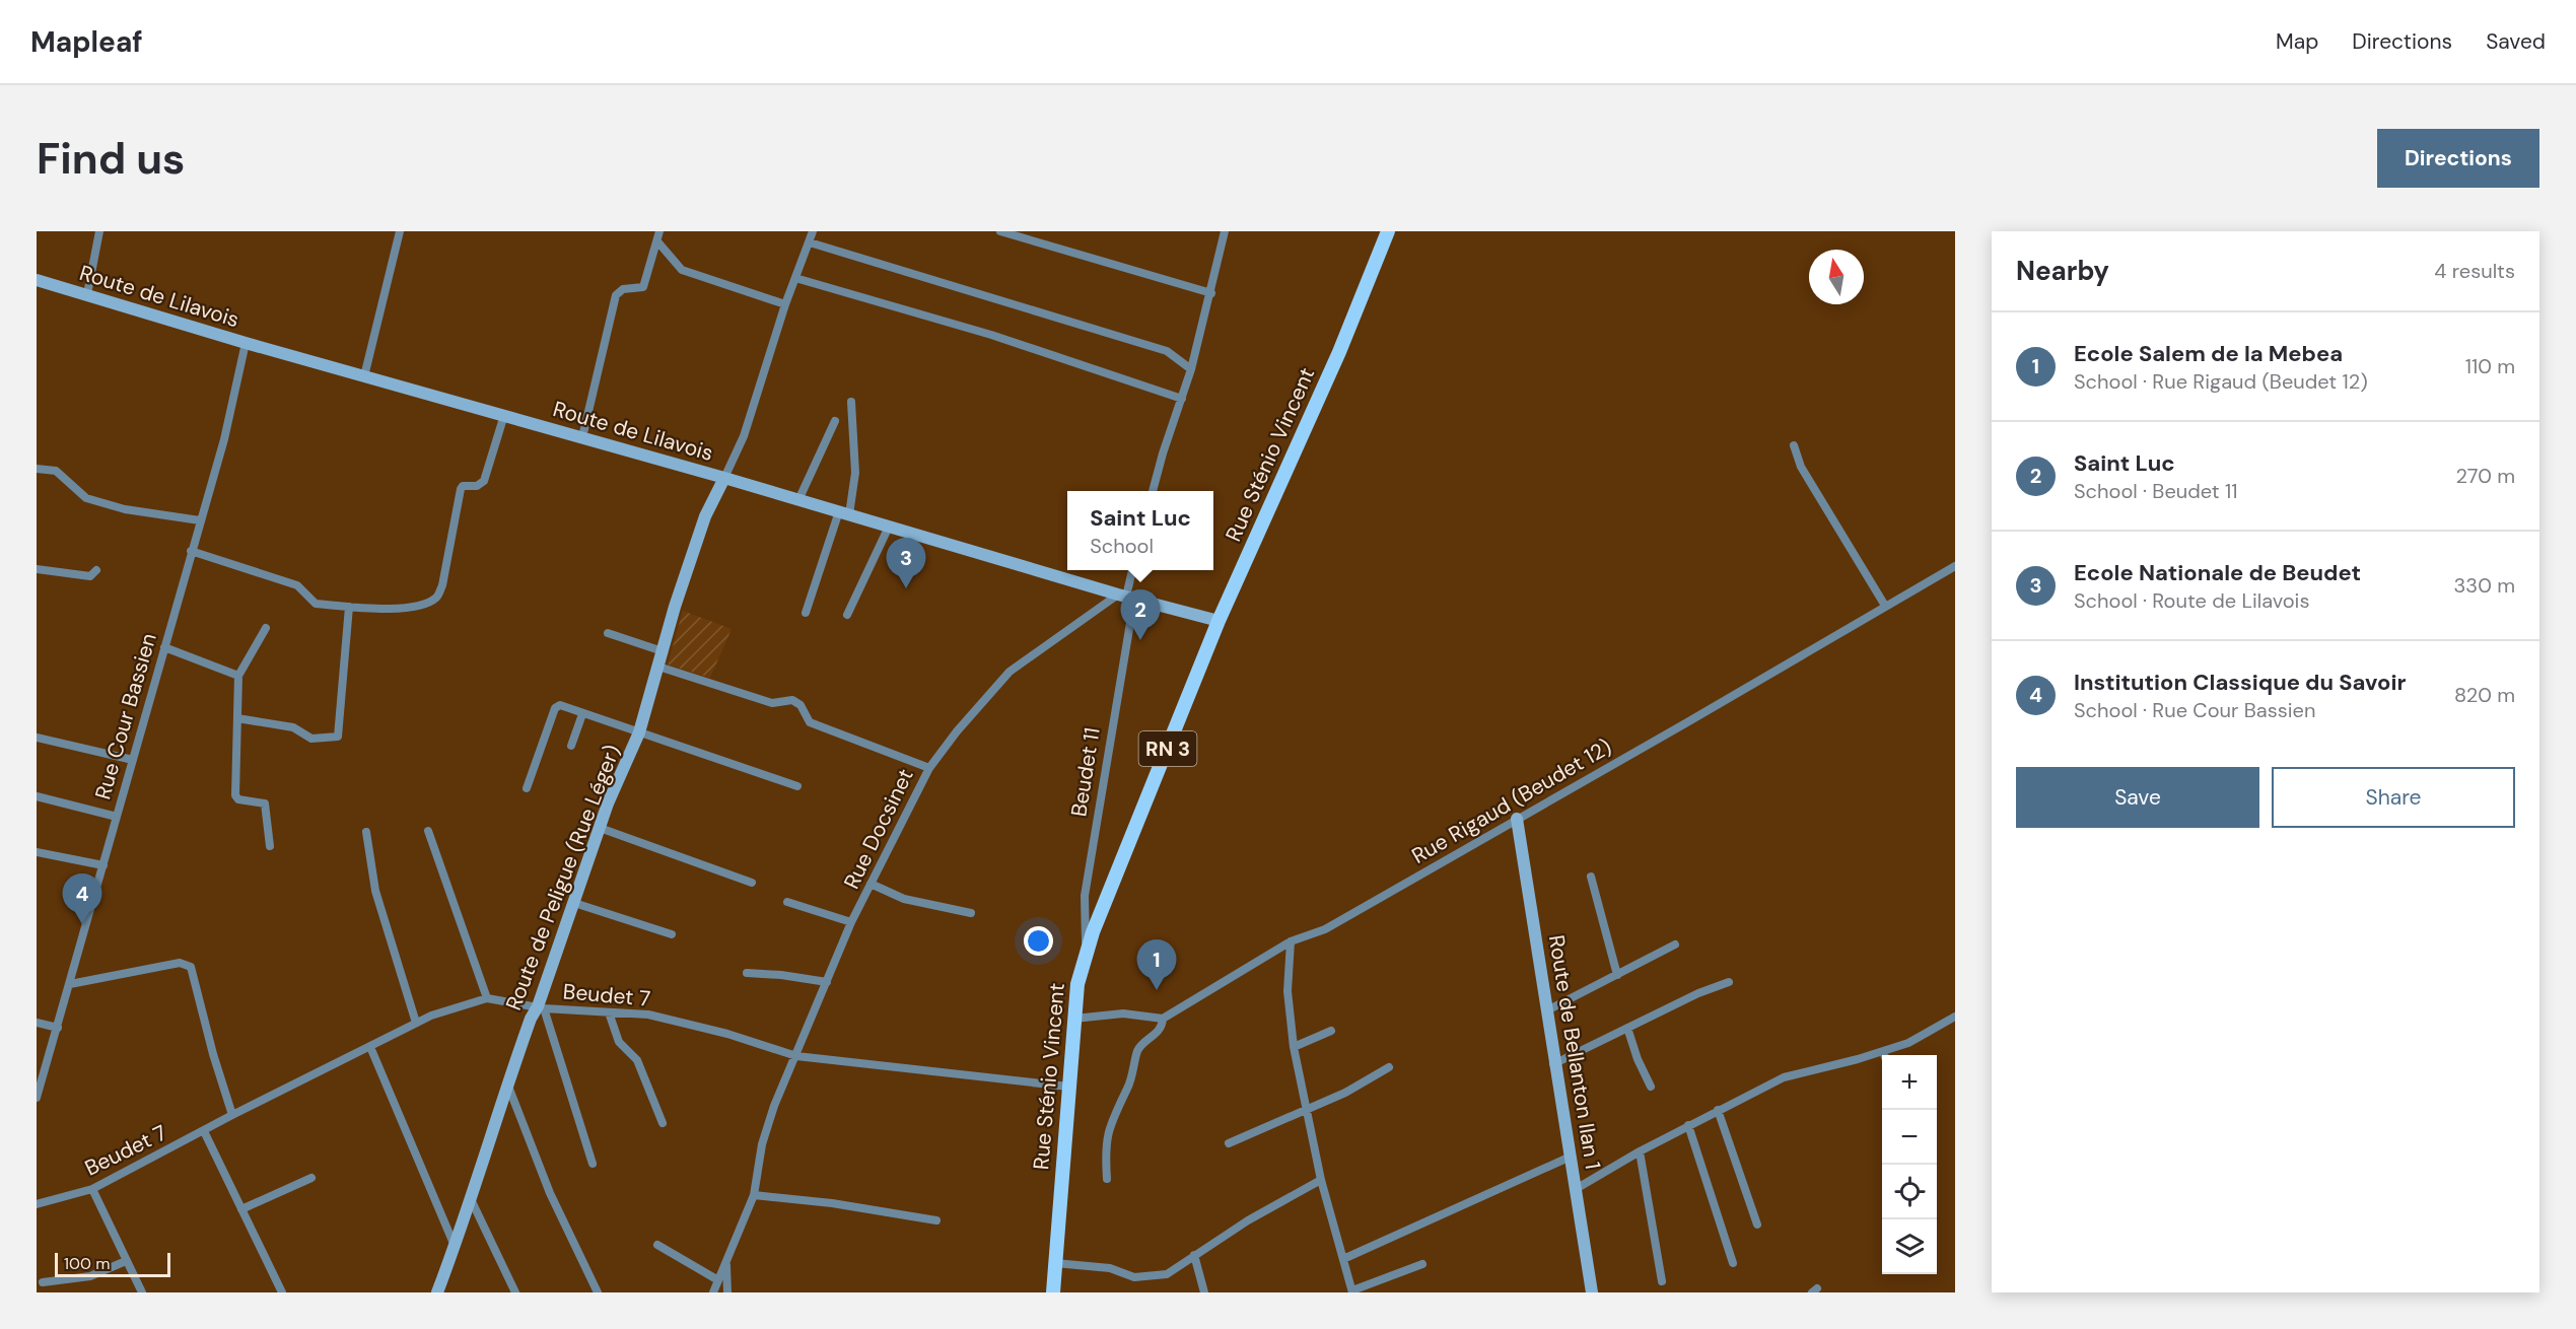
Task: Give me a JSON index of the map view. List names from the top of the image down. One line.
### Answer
{"streets":{"main road":["Rue Sténio Vincent","RN 3"],"street":["Route de Lilavois","Rue Cour Bassien","Beudet 11","Rue Rigaud (Beudet 12)","Rue Docsinet","Route de Peligue (Rue Léger)","Beudet 7","Route de Bellanton Ilan 1"]},"crossings":[["Route de Lilavois","Rue Sténio Vincent"],["Route de Lilavois","Rue Cour Bassien"],["Route de Lilavois","Beudet 11"],["Route de Lilavois","Rue Docsinet"],["Route de Lilavois","Route de Peligue (Rue Léger)"],["Rue Sténio Vincent","Beudet 11"],["Rue Sténio Vincent","Beudet 7"],["Beudet 11","Rue Docsinet"],["Rue Rigaud (Beudet 12)","Route de Bellanton Ilan 1"],["Rue Docsinet","Beudet 7"],["Route de Peligue (Rue Léger)","Beudet 7"]],"scale_bar":"100 m","north":"top","page":{"header":"Mapleaf","nav":["Map","Directions","Saved"],"buttons":["Directions",["Save","Share"]],"title":"Find us","heading":["Nearby","4 results"],"list":[{"mark":"1","name":"Ecole Salem de la Mebea","note":"School · Rue Rigaud (Beudet 12)","value":"110 m"},{"mark":"2","name":"Saint Luc","note":"School · Beudet 11","value":"270 m"},{"mark":"3","name":"Ecole Nationale de Beudet","note":"School · Route de Lilavois","value":"330 m"},{"mark":"4","name":"Institution Classique du Savoir","note":"School · Rue Cour Bassien","value":"820 m"}],"popup":["Saint Luc","School"],"pins":["3","2","4","1"],"map_buttons":["+","−"],"scale":"100 m"}}
